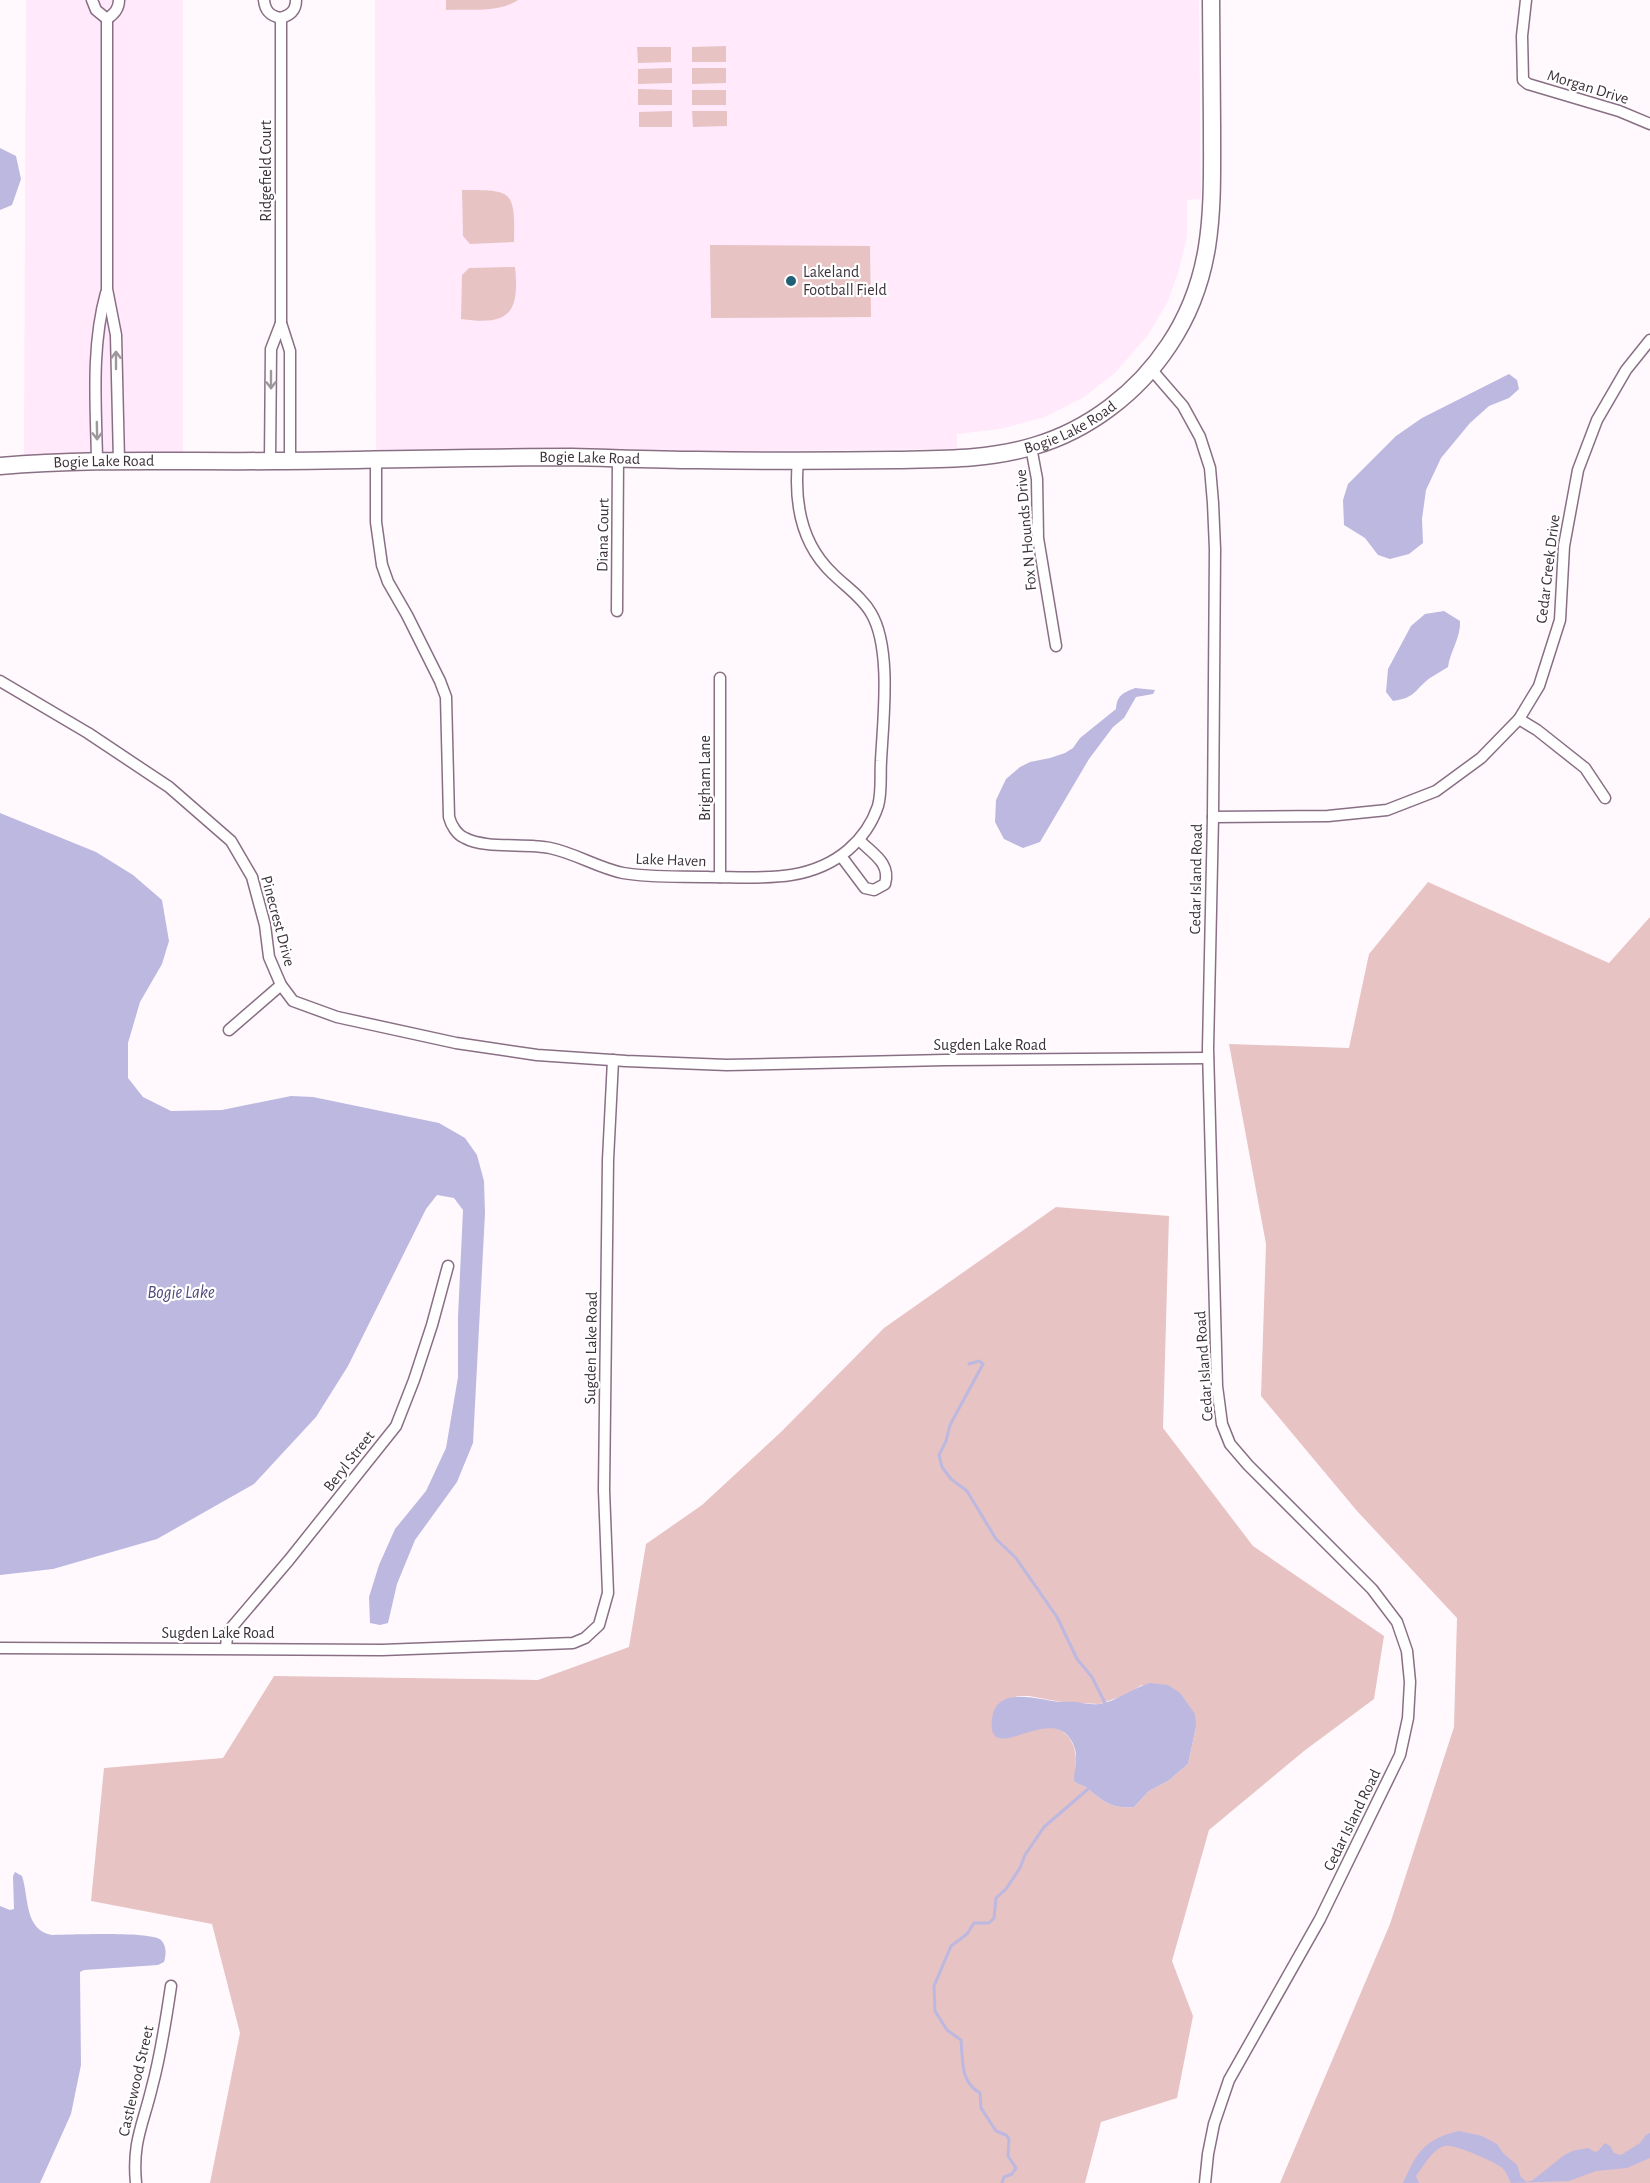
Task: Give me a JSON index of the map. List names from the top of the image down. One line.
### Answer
{"streets":{"main road":["Bogie Lake Road"],"street":["Morgan Drive","Ridgefield Court","Fox N Hounds Drive","Diana Court","Cedar Creek Drive","Brigham Lane","Lake Haven","Cedar Island Road","Pinecrest Drive","Sugden Lake Road","Beryl Street","Castlewood Street"]},"crossings":[["Ridgefield Court","Bogie Lake Road"],["Bogie Lake Road","Fox N Hounds Drive"],["Bogie Lake Road","Diana Court"],["Bogie Lake Road","Lake Haven"],["Bogie Lake Road","Cedar Island Road"],["Cedar Creek Drive","Cedar Island Road"],["Brigham Lane","Lake Haven"],["Cedar Island Road","Sugden Lake Road"],["Pinecrest Drive","Sugden Lake Road"],["Sugden Lake Road","Beryl Street"]],"water":["Bogie Lake"],"places":["Lakeland Football Field"]}
